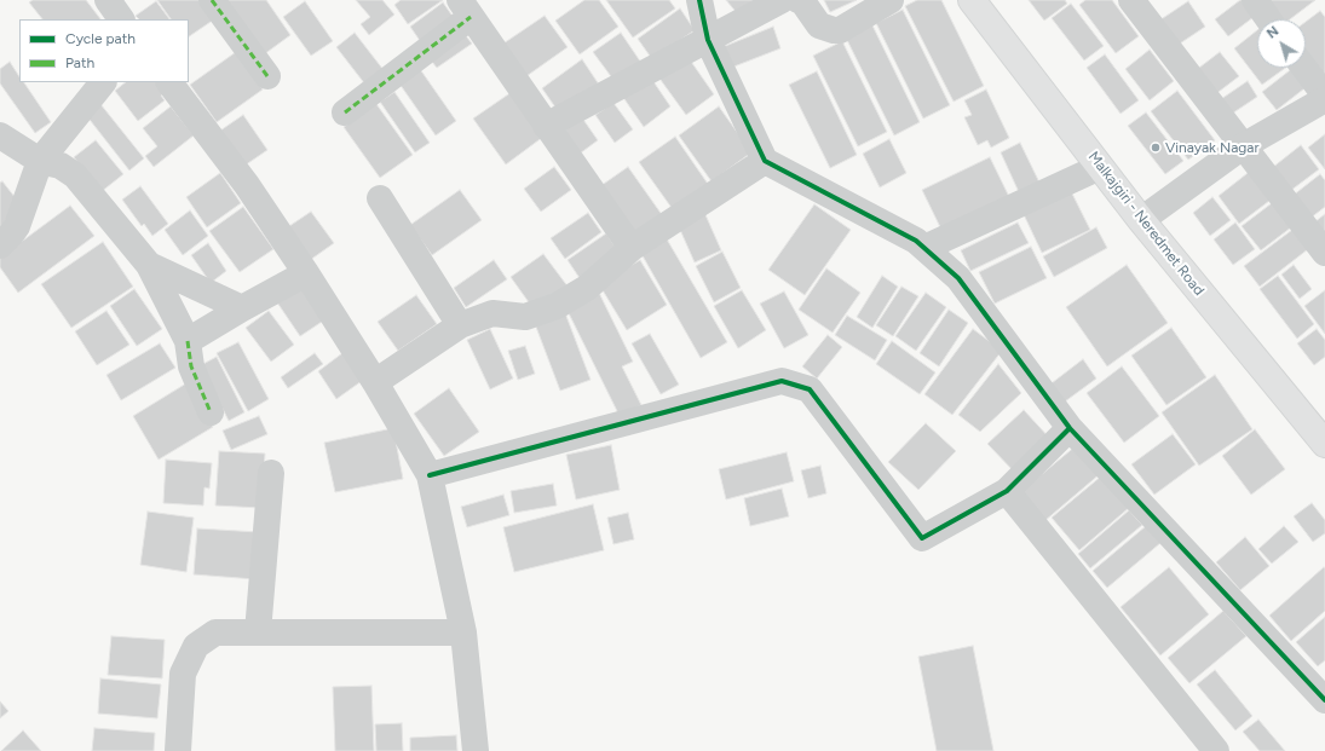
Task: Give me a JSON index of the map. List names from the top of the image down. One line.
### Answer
{"streets":{"main road":["Malkajgiri - Neredmet Road"]},"places":["Vinayak Nagar"],"legend":["Cycle path","Path"],"north":"top left"}
